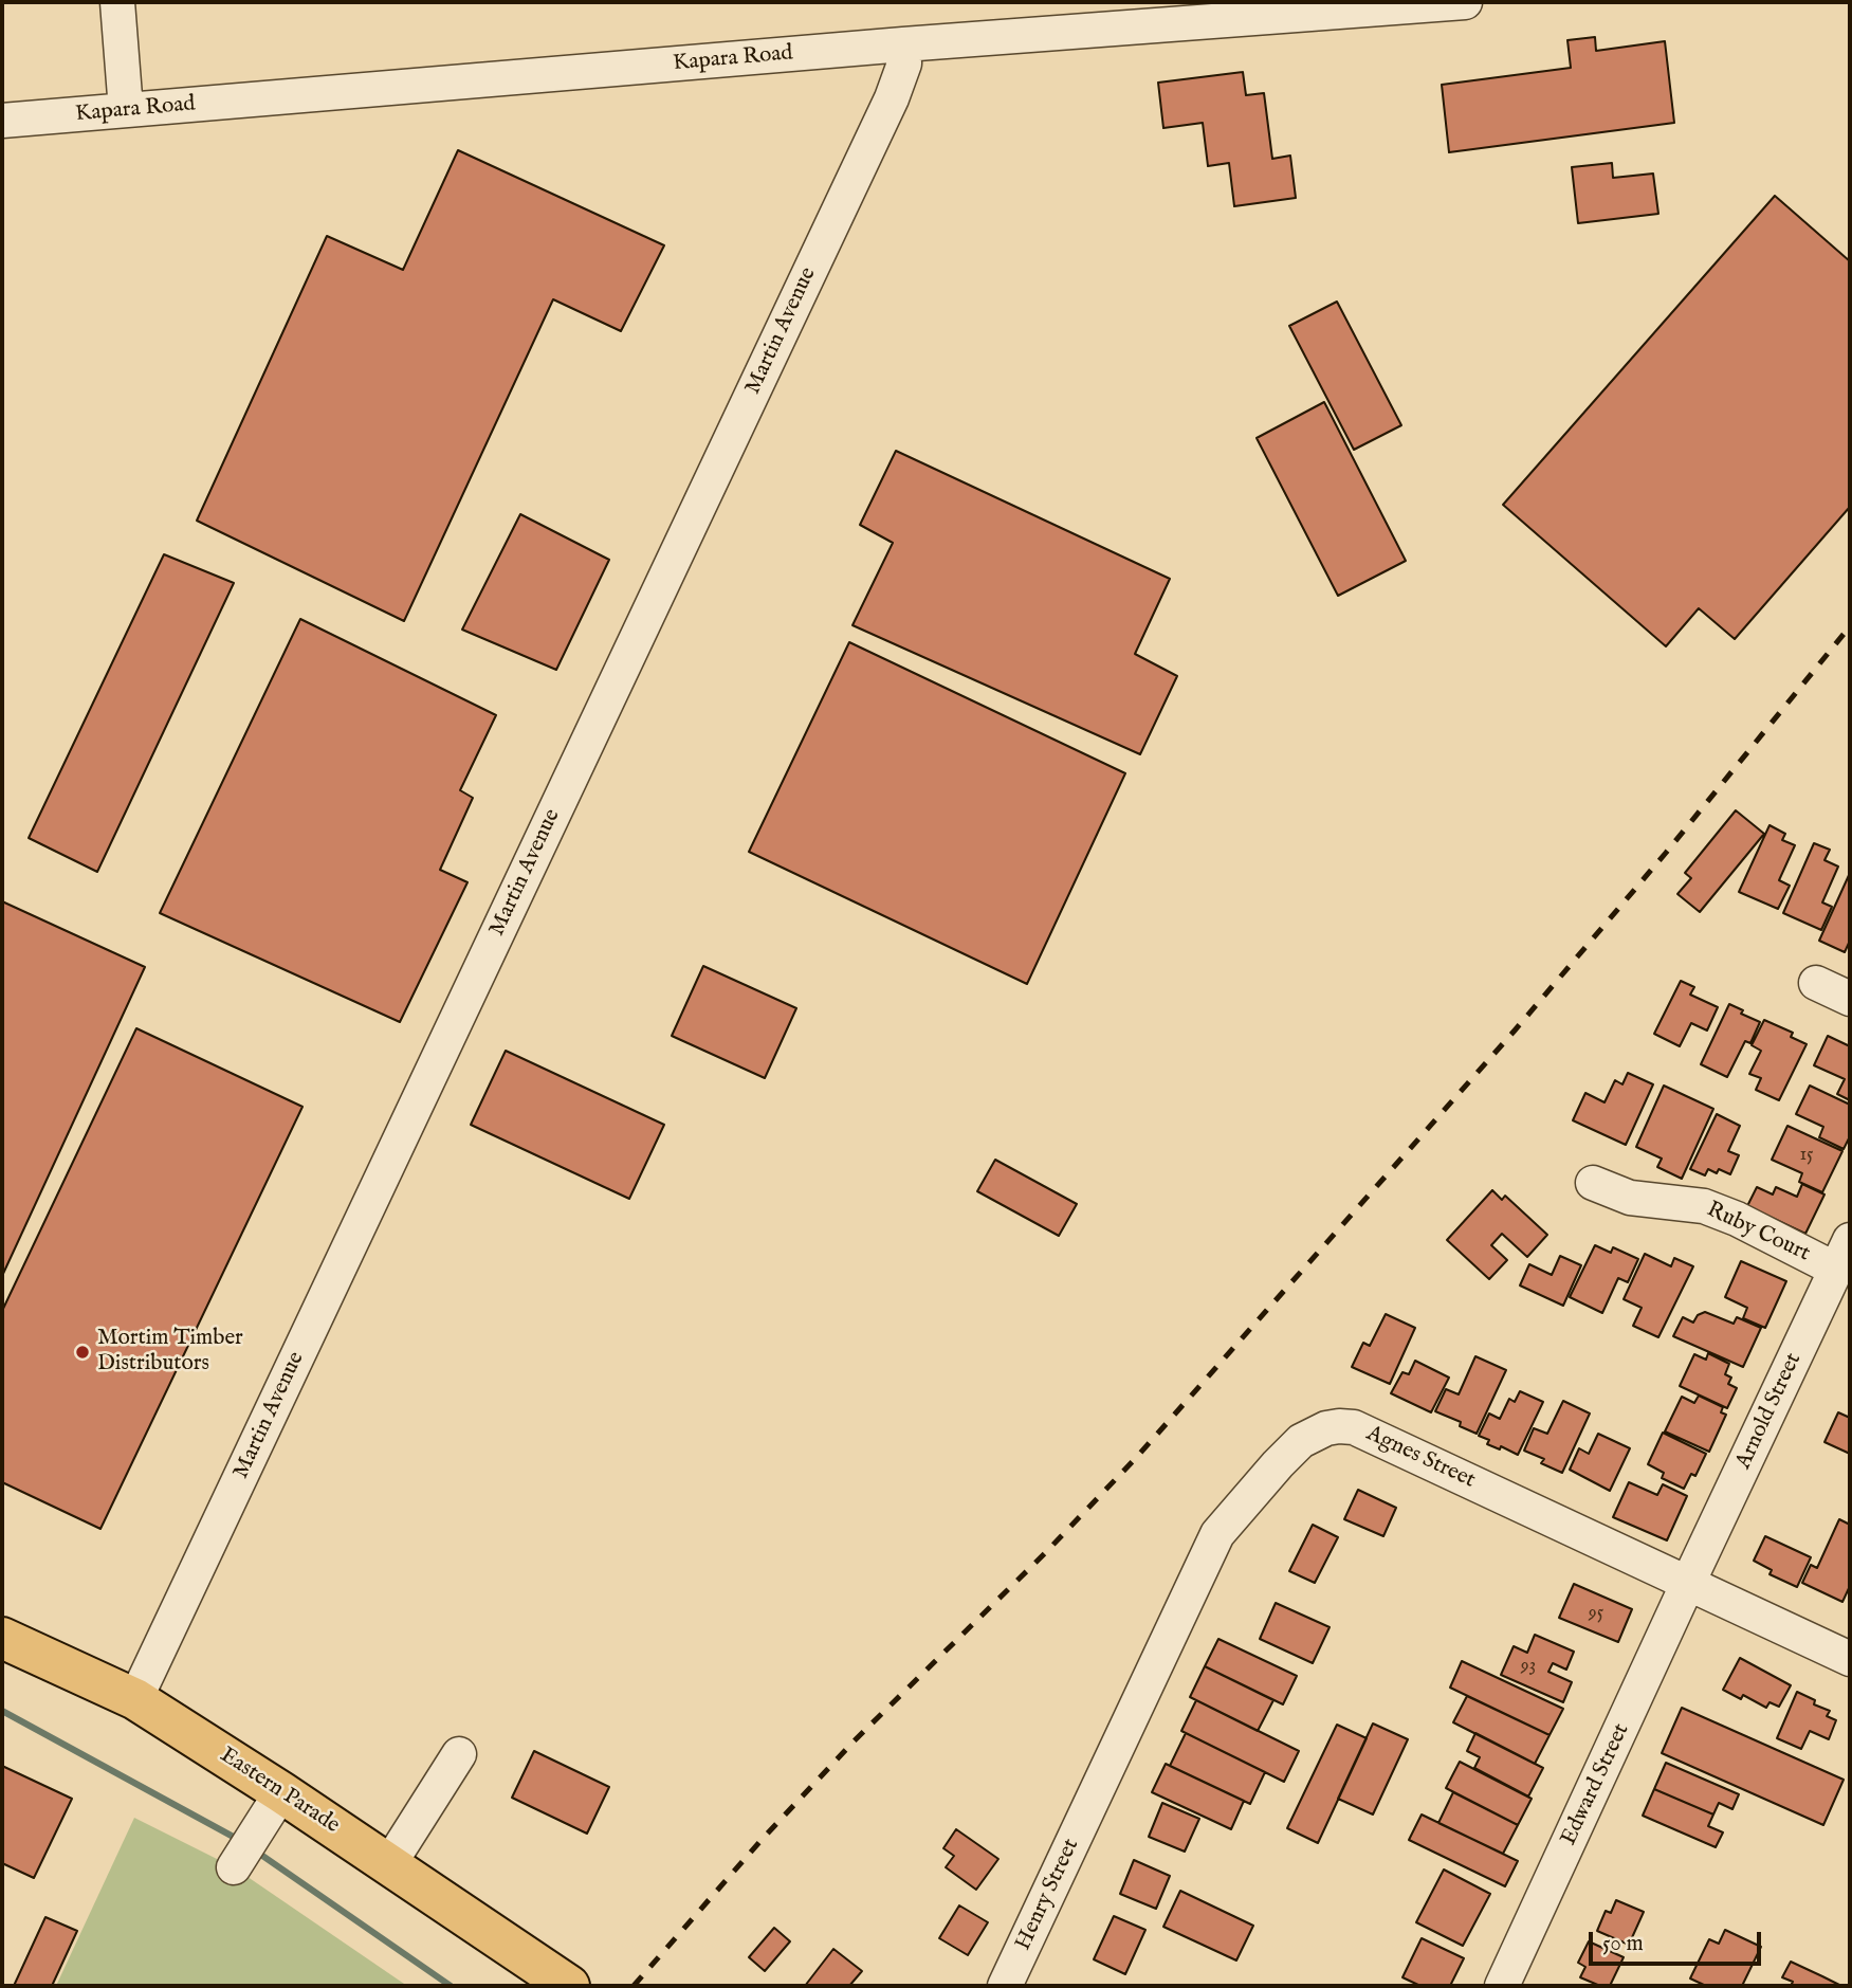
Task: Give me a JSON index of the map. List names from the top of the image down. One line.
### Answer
{"streets":{"main road":["Eastern Parade"],"street":["Kapara Road","Martin Avenue","Ruby Court","Arnold Street","Agnes Street","Edward Street","Henry Street"]},"crossings":[["Kapara Road","Martin Avenue"],["Martin Avenue","Eastern Parade"],["Ruby Court","Arnold Street"],["Arnold Street","Agnes Street"],["Arnold Street","Edward Street"],["Agnes Street","Edward Street"],["Agnes Street","Henry Street"]],"places":["Mortim Timber Distributors"],"house_numbers":["15","95","93"],"scale_bar":"50 m"}
